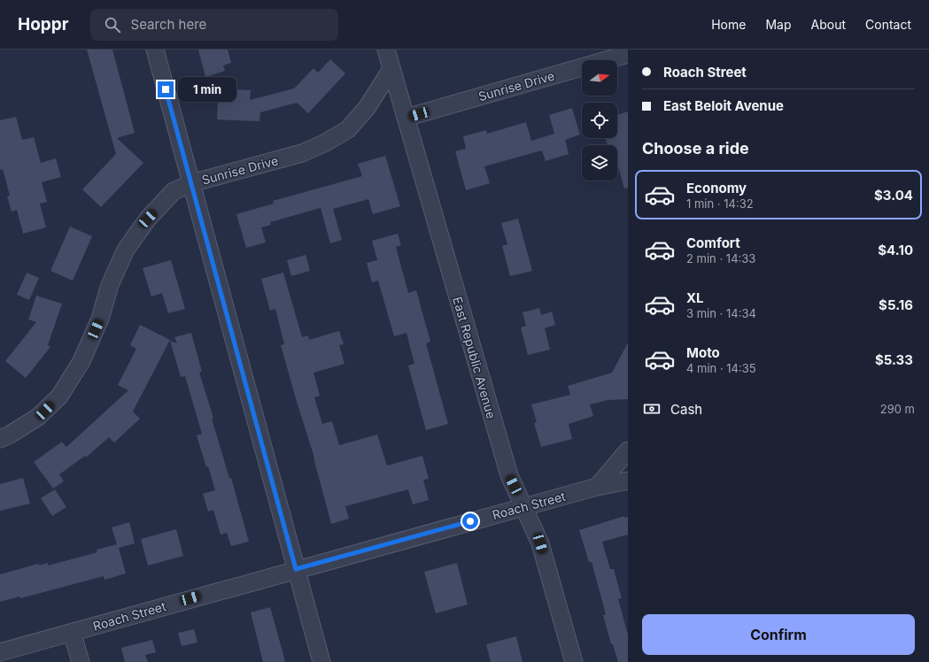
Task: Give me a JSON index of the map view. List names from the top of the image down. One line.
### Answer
{"streets":{"street":["Sunrise Drive","East Republic Avenue","Roach Street"]},"crossings":[["Sunrise Drive","East Republic Avenue"],["East Republic Avenue","Roach Street"]],"north":"right","page":{"header":"Hoppr","search":"Search here","nav":["Home","Map","About","Contact"],"banner":["Roach Street","East Beloit Avenue"],"bubble":"1 min","heading":"Choose a ride","list":[{"name":"Economy","note":"1 min · 14:32","value":"$3.04"},{"name":"Comfort","note":"2 min · 14:33","value":"$4.10"},{"name":"XL","note":"3 min · 14:34","value":"$5.16"},{"name":"Moto","note":"4 min · 14:35","value":"$5.33"}],"pay":["Cash","290 m"],"buttons":"Confirm"}}
